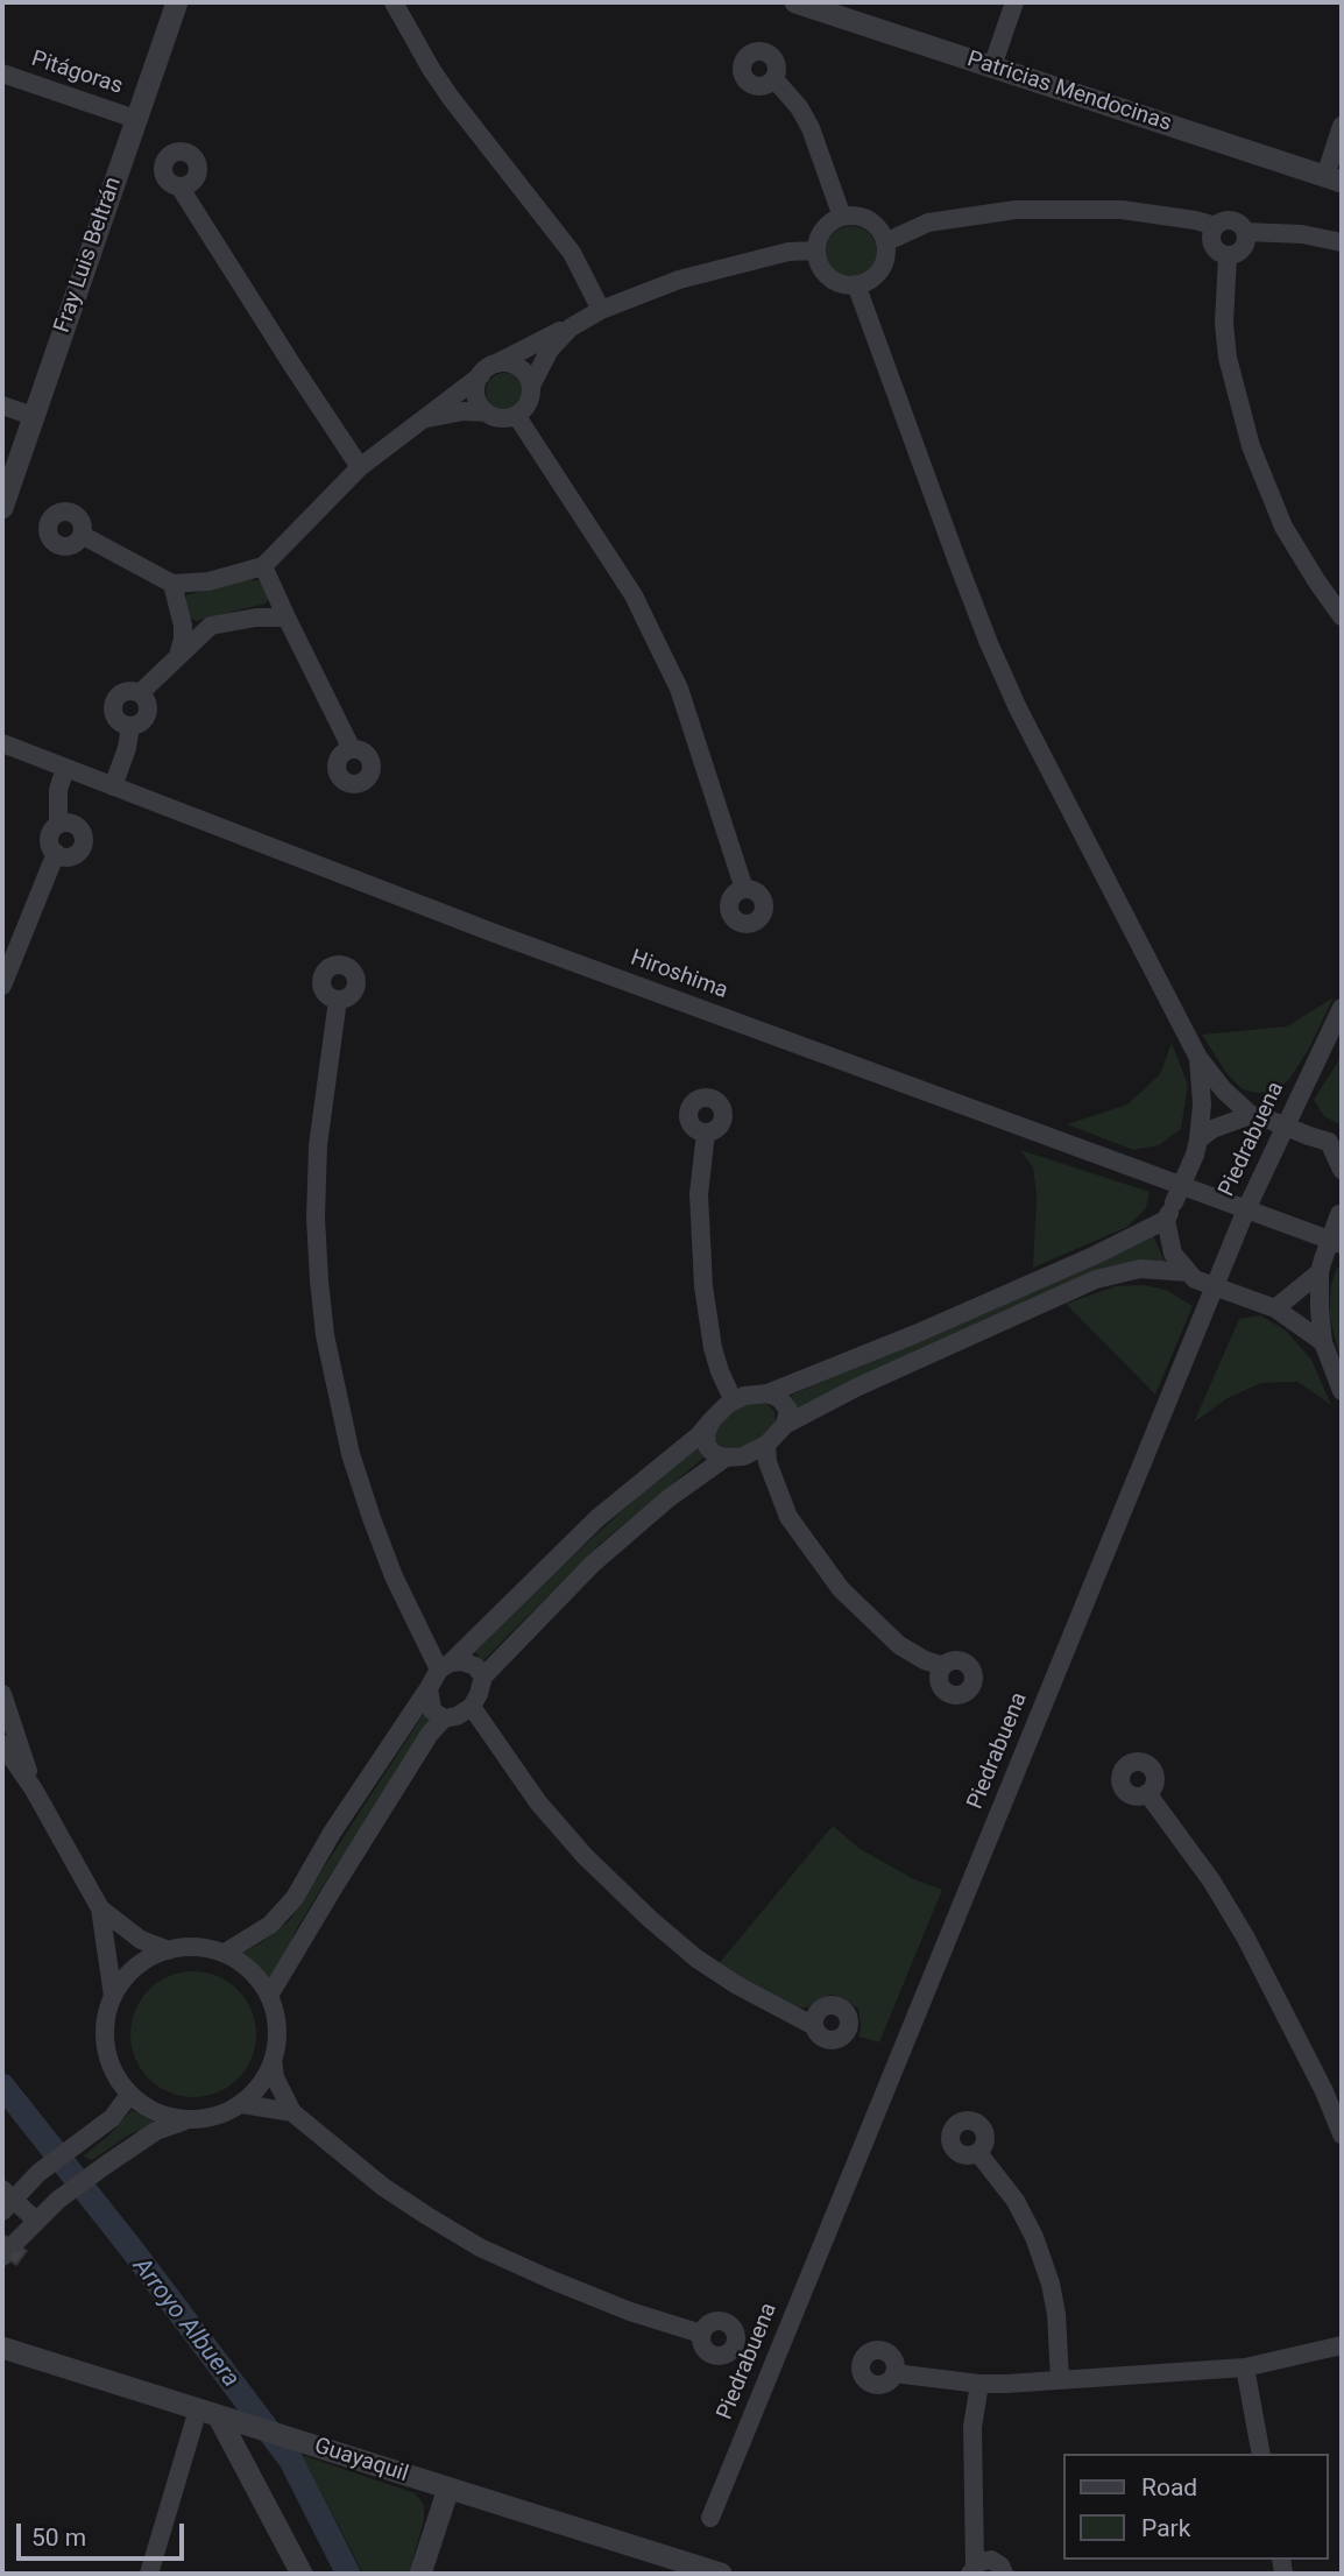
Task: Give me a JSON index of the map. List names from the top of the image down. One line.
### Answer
{"streets":{"street":["Pitágoras","Patricias Mendocinas","Fray Luis Beltrán","Hiroshima","Piedrabuena","Guayaquil"]},"crossings":[["Pitágoras","Fray Luis Beltrán"],["Hiroshima","Piedrabuena"]],"water":["Arroyo Albuera"],"legend":["Road","Park"],"scale_bar":"50 m"}
